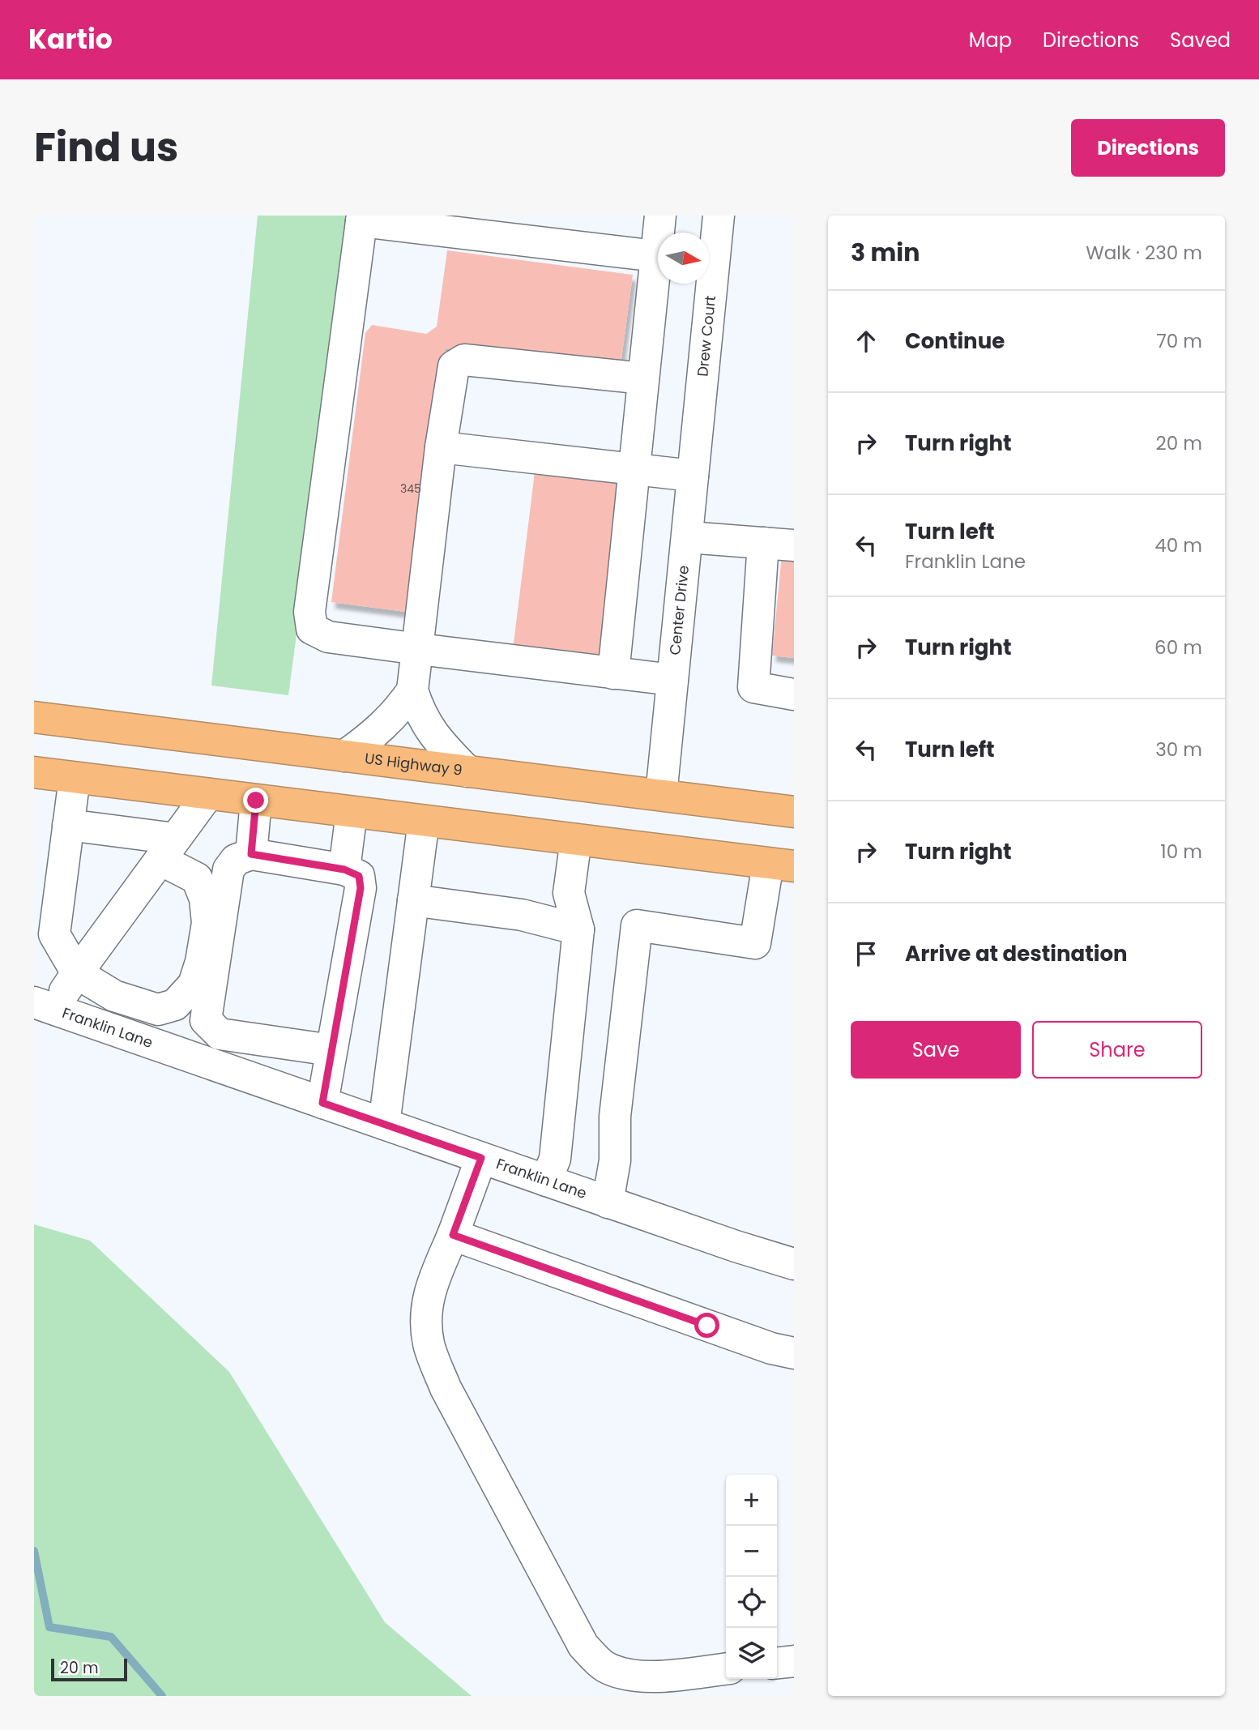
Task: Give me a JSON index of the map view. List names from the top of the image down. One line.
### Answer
{"streets":{"highway":["US Highway 9"],"street":["Drew Court","Center Drive","Franklin Lane"]},"crossings":[["Drew Court","Center Drive"],["Center Drive","US Highway 9"]],"house_numbers":["345"],"scale_bar":"20 m","north":"right","page":{"header":"Kartio","nav":["Map","Directions","Saved"],"title":"Find us","buttons":["Directions",["Save","Share"]],"heading":["3 min","Walk · 230 m"],"list":[["Continue","70 m"],["Turn right","20 m"],["Turn left","Franklin Lane","40 m"],["Turn right","60 m"],["Turn left","30 m"],["Turn right","10 m"],"Arrive at destination"],"map_buttons":["+","−"],"scale":"20 m"}}
